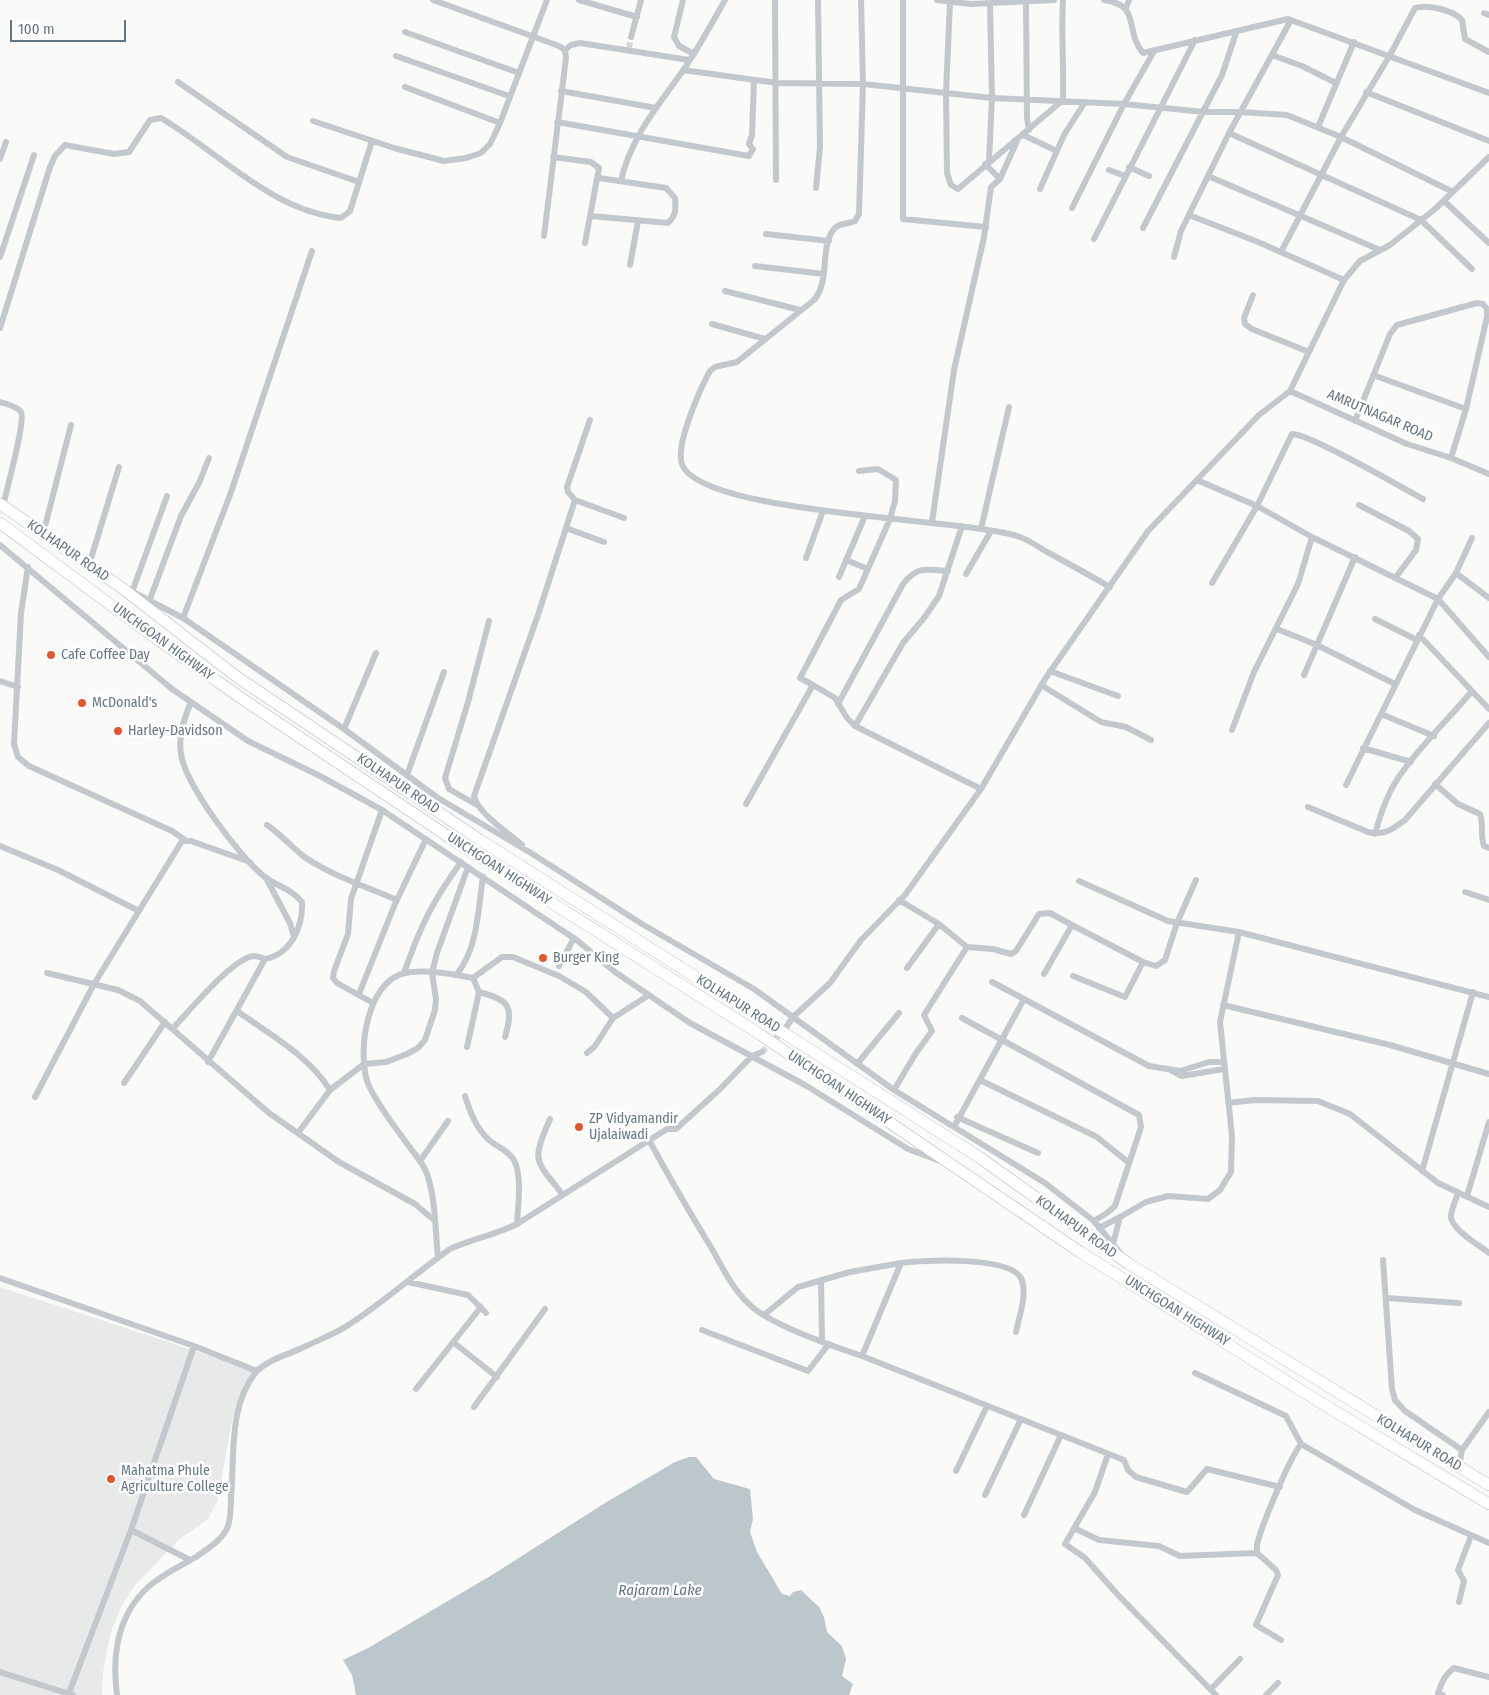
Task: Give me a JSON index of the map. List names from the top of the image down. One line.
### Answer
{"streets":{"highway":["KOLHAPUR ROAD","UNCHGOAN HIGHWAY"],"street":["AMRUTNAGAR ROAD"]},"water":["Rajaram Lake"],"places":["Cafe Coffee Day","McDonald's","Harley-Davidson","Burger King","ZP Vidyamandir Ujalaiwadi","Mahatma Phule Agriculture College"],"scale_bar":"100 m"}
